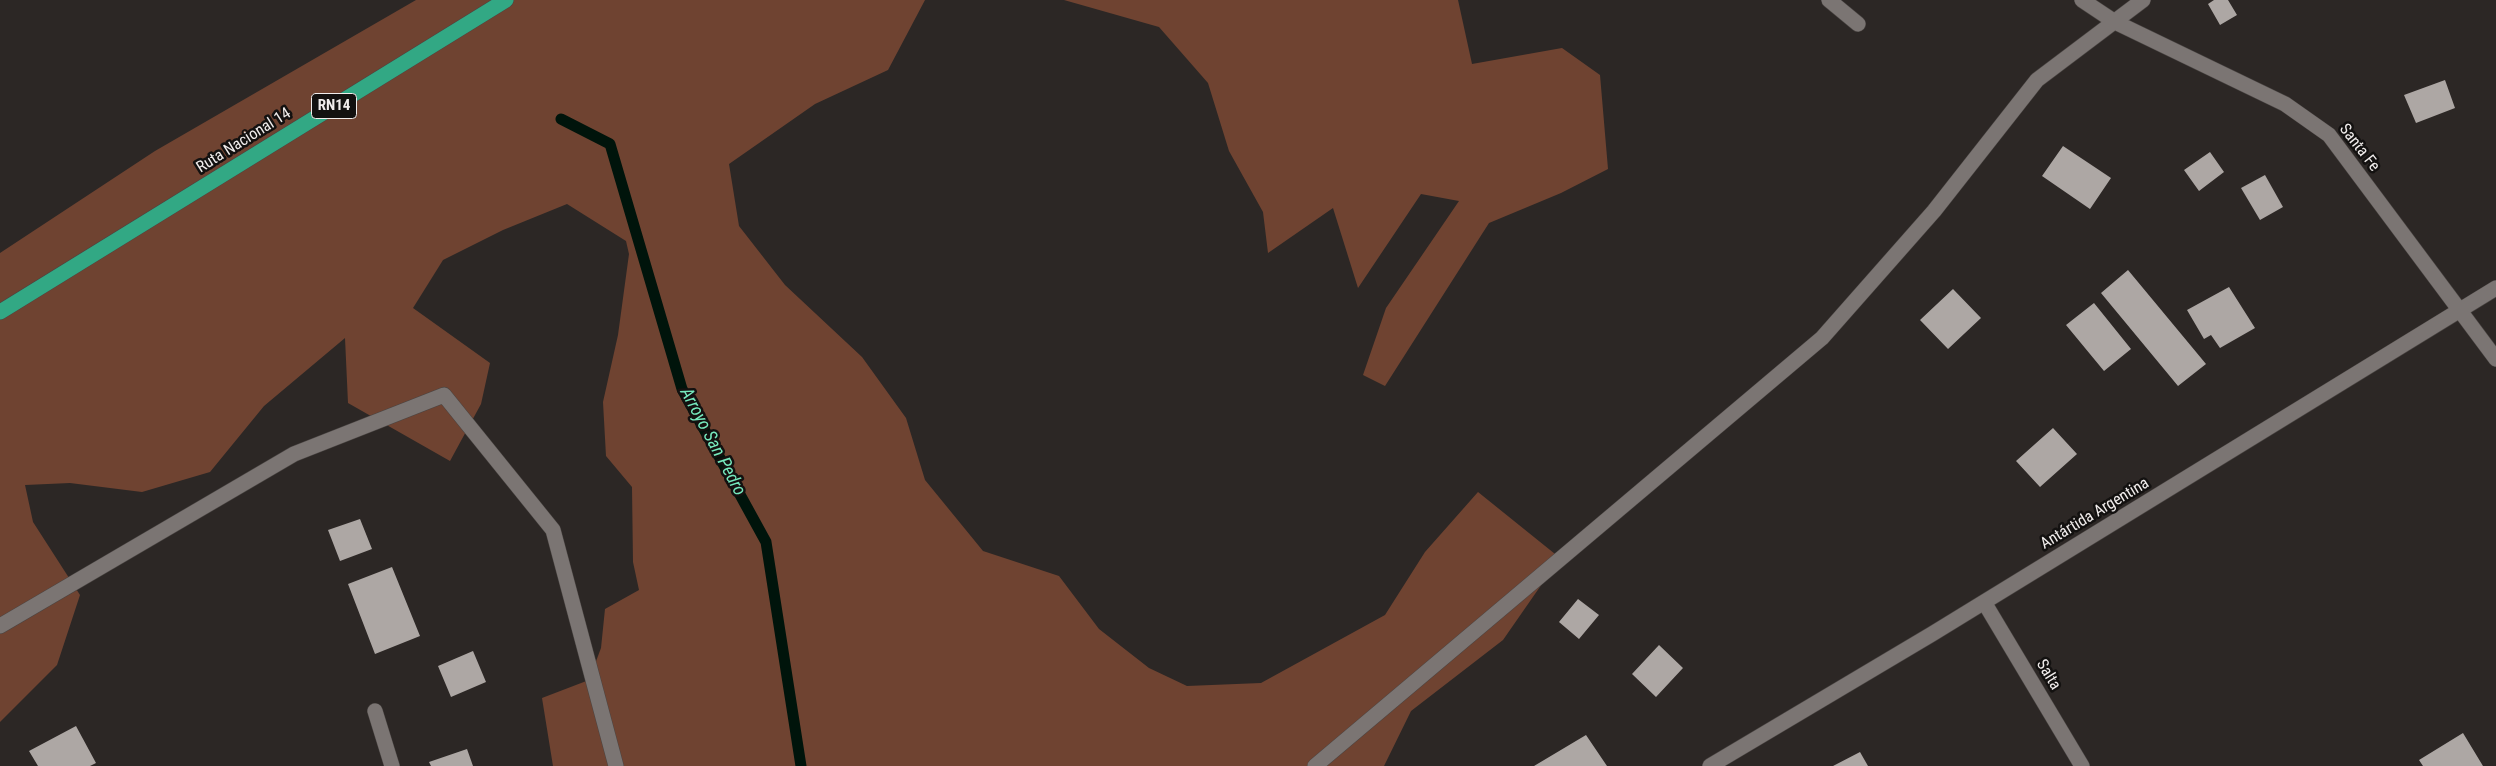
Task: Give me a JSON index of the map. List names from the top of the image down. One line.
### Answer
{"streets":{"highway":["RN14","Ruta Nacional 14"],"street":["Santa Fe","Antártida Argentina","Salta"]},"crossings":[["Santa Fe","Antártida Argentina"],["Antártida Argentina","Salta"]],"water":["Arroyo San Pedro"]}
